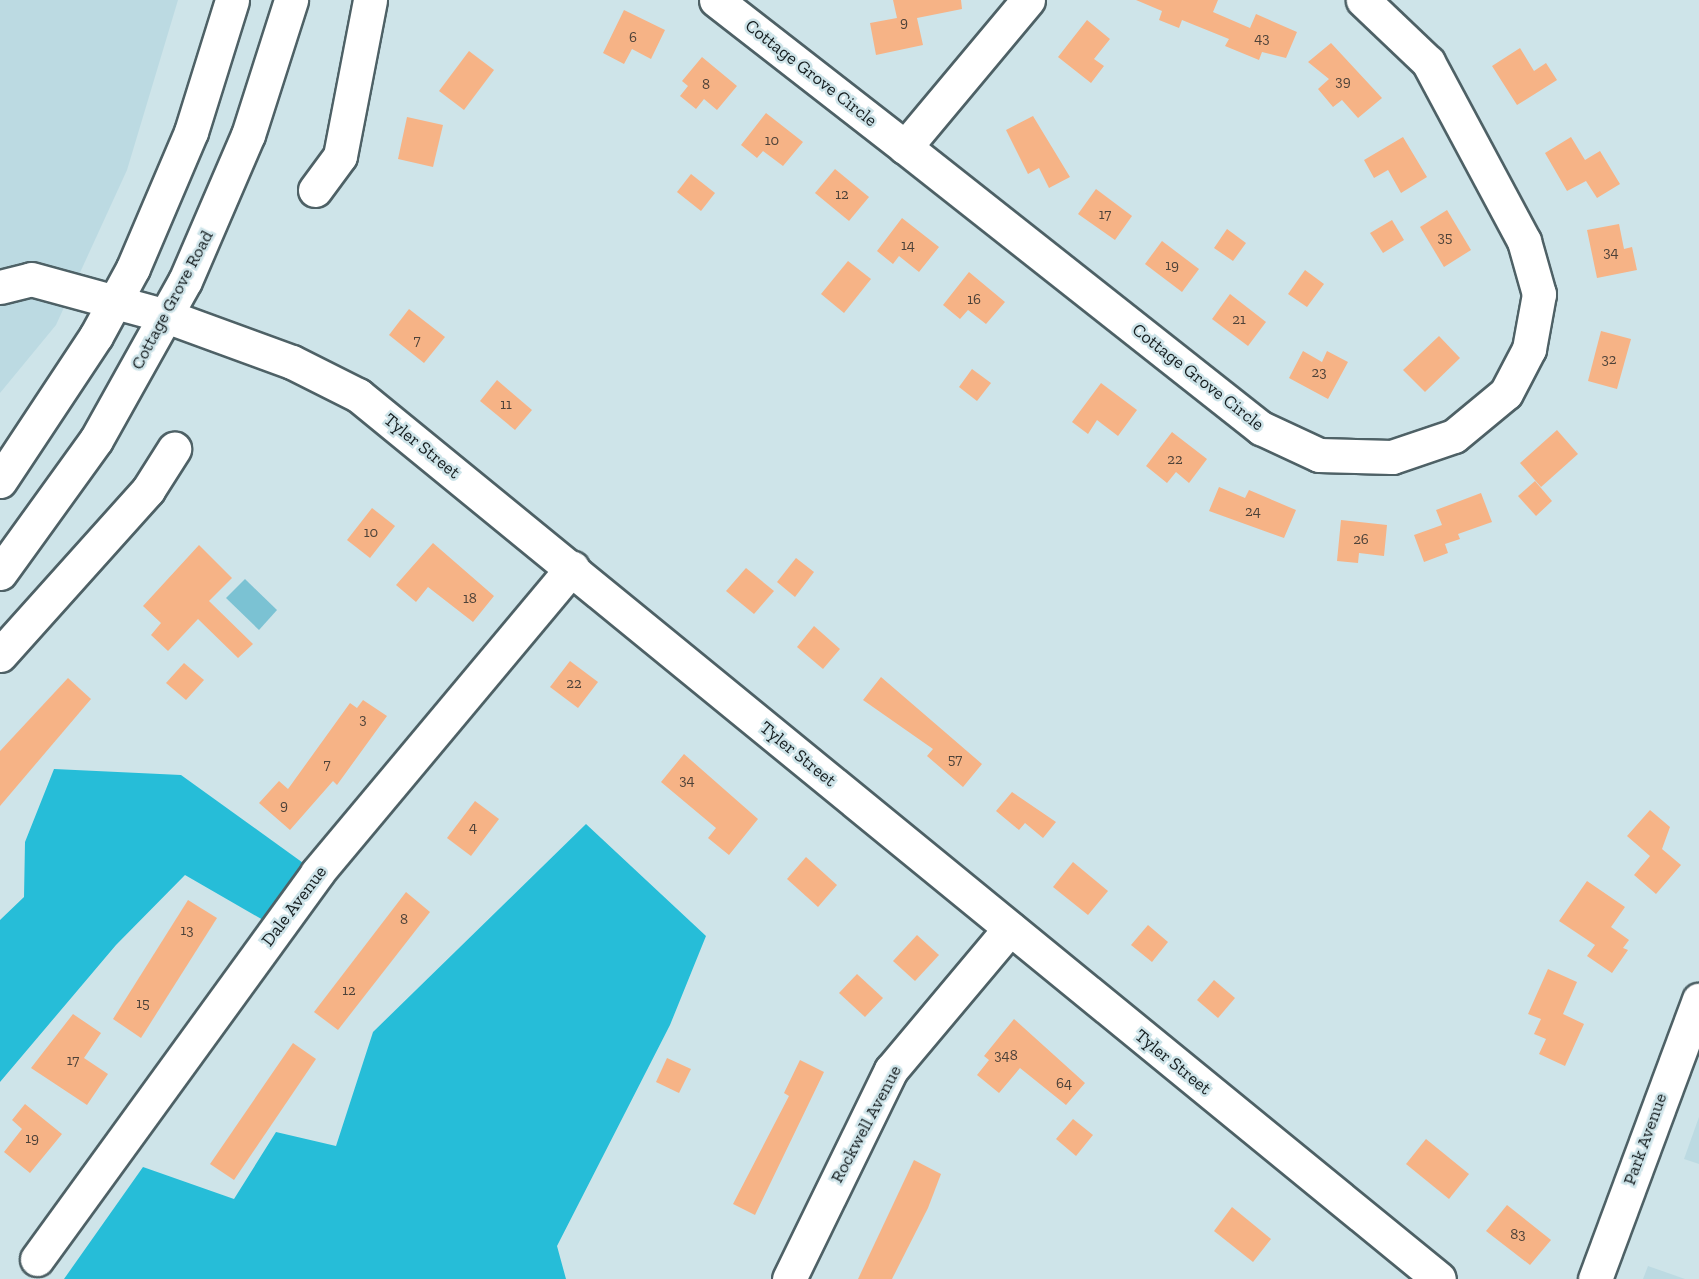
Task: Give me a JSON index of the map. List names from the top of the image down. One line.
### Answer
{"streets":{"street":["Cottage Grove Circle","Cottage Grove Road","Tyler Street","Dale Avenue","Rockwell Avenue","Park Avenue"]},"crossings":[["Cottage Grove Road","Tyler Street"],["Tyler Street","Dale Avenue"],["Tyler Street","Rockwell Avenue"]],"house_numbers":["9","6","43","39","8","10","12","17","35","14","34","19","16","21","7","32","23","11","22","24","10","26","18","22","3","57","7","34","9","4","8","13","12","15","348","17","64","19","83"]}
